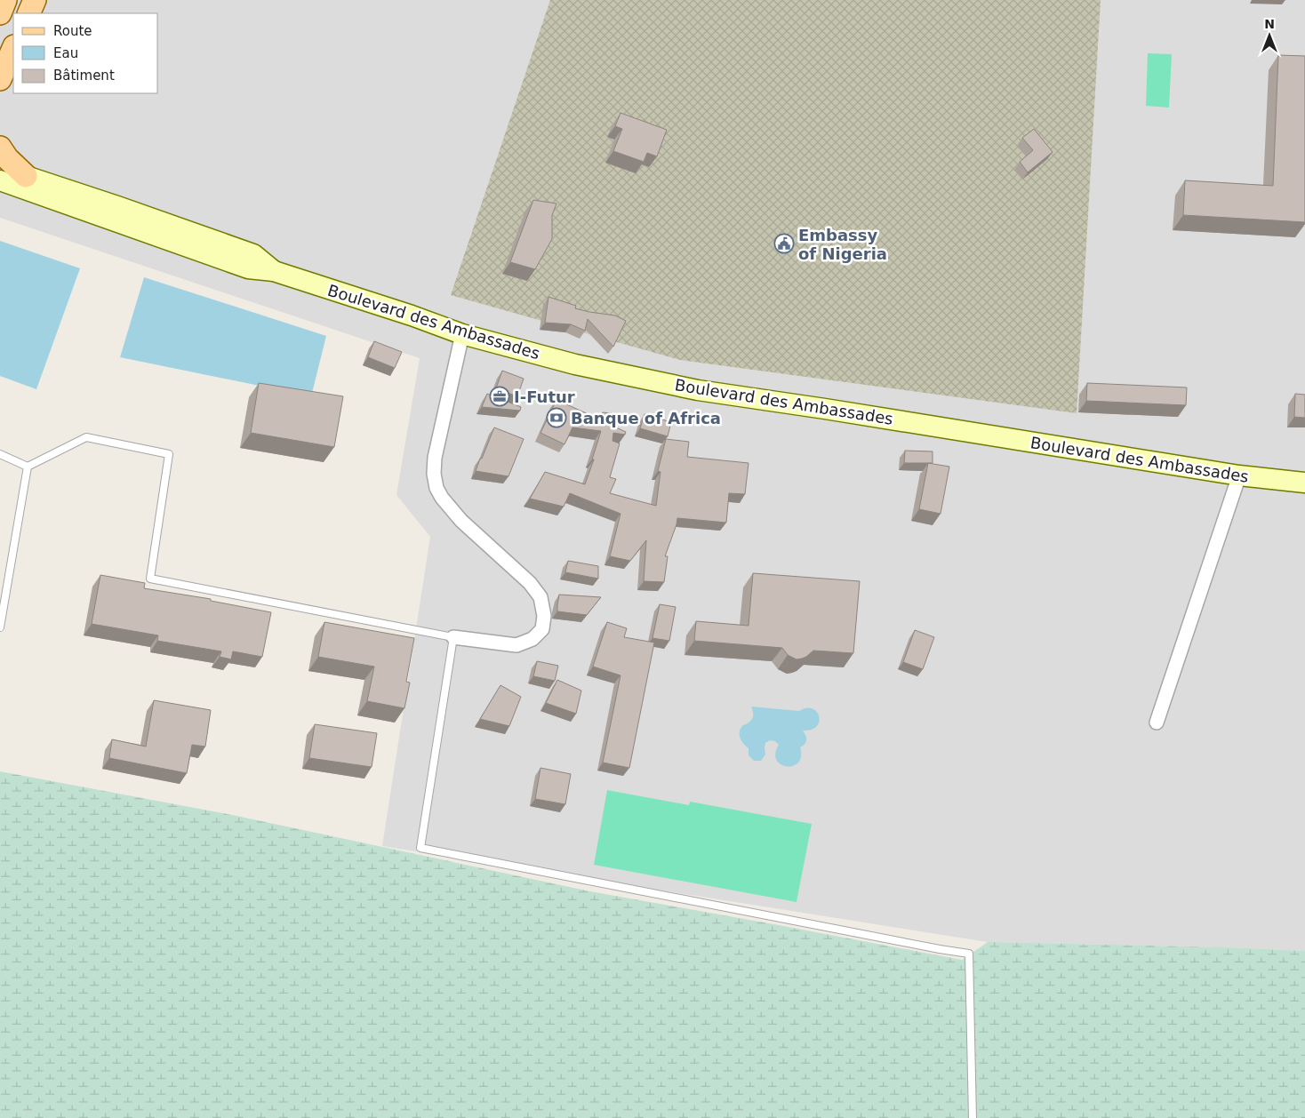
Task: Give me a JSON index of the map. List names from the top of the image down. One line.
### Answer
{"streets":{"main road":["Boulevard des Ambassades"]},"places":{"public building":["Embassy of Nigeria"],"office":["I-Futur"],"bank":["Banque of Africa"]},"legend":["Route","Eau","Bâtiment"],"north":"top"}
